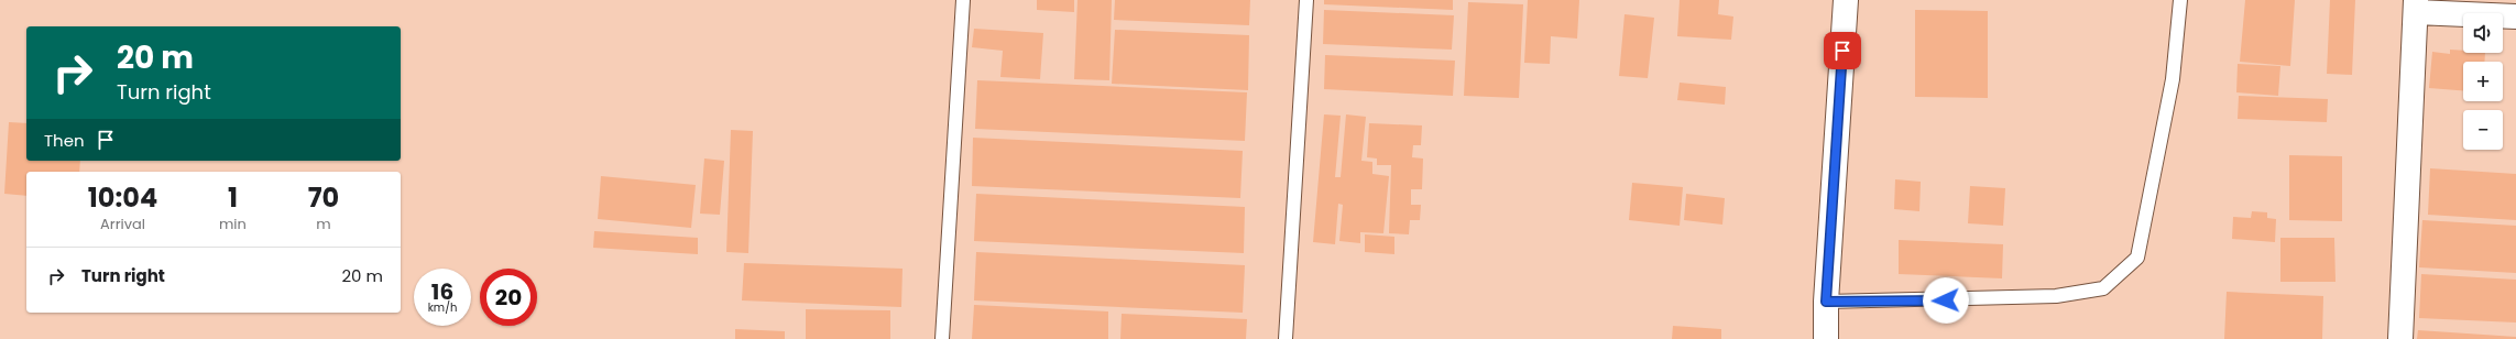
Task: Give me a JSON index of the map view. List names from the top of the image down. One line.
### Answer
{"page":{"map_buttons":["+","−"],"turn":["20 m","Turn right"],"then":"Then","eta":["10:04","Arrival","1","min","70","m"],"list":[{"name":"Turn right","value":"20 m"}],"speed":"16 km/h","limit":"20"}}
